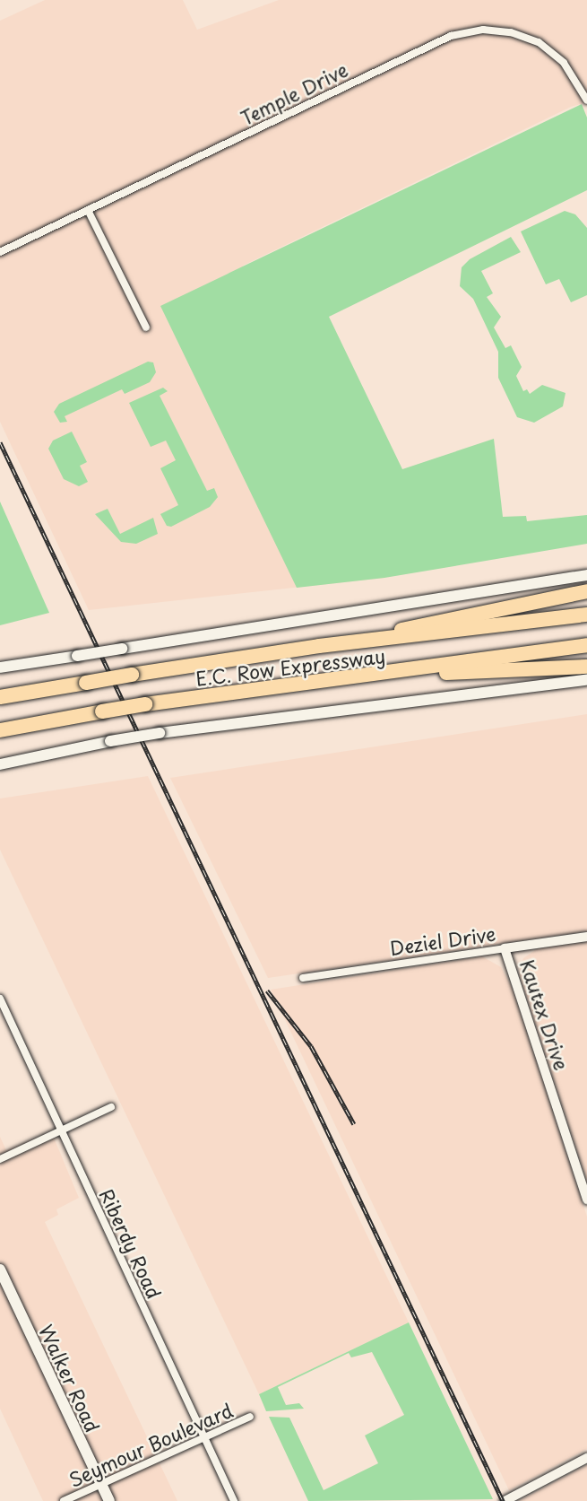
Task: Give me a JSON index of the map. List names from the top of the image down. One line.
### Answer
{"streets":{"highway":["E.C. Row Expressway"],"main road":["Walker Road"],"street":["Temple Drive","Deziel Drive","Kautex Drive","Riberdy Road","Seymour Boulevard"]},"crossings":[["Deziel Drive","Kautex Drive"],["Riberdy Road","Seymour Boulevard"],["Walker Road","Seymour Boulevard"]]}
